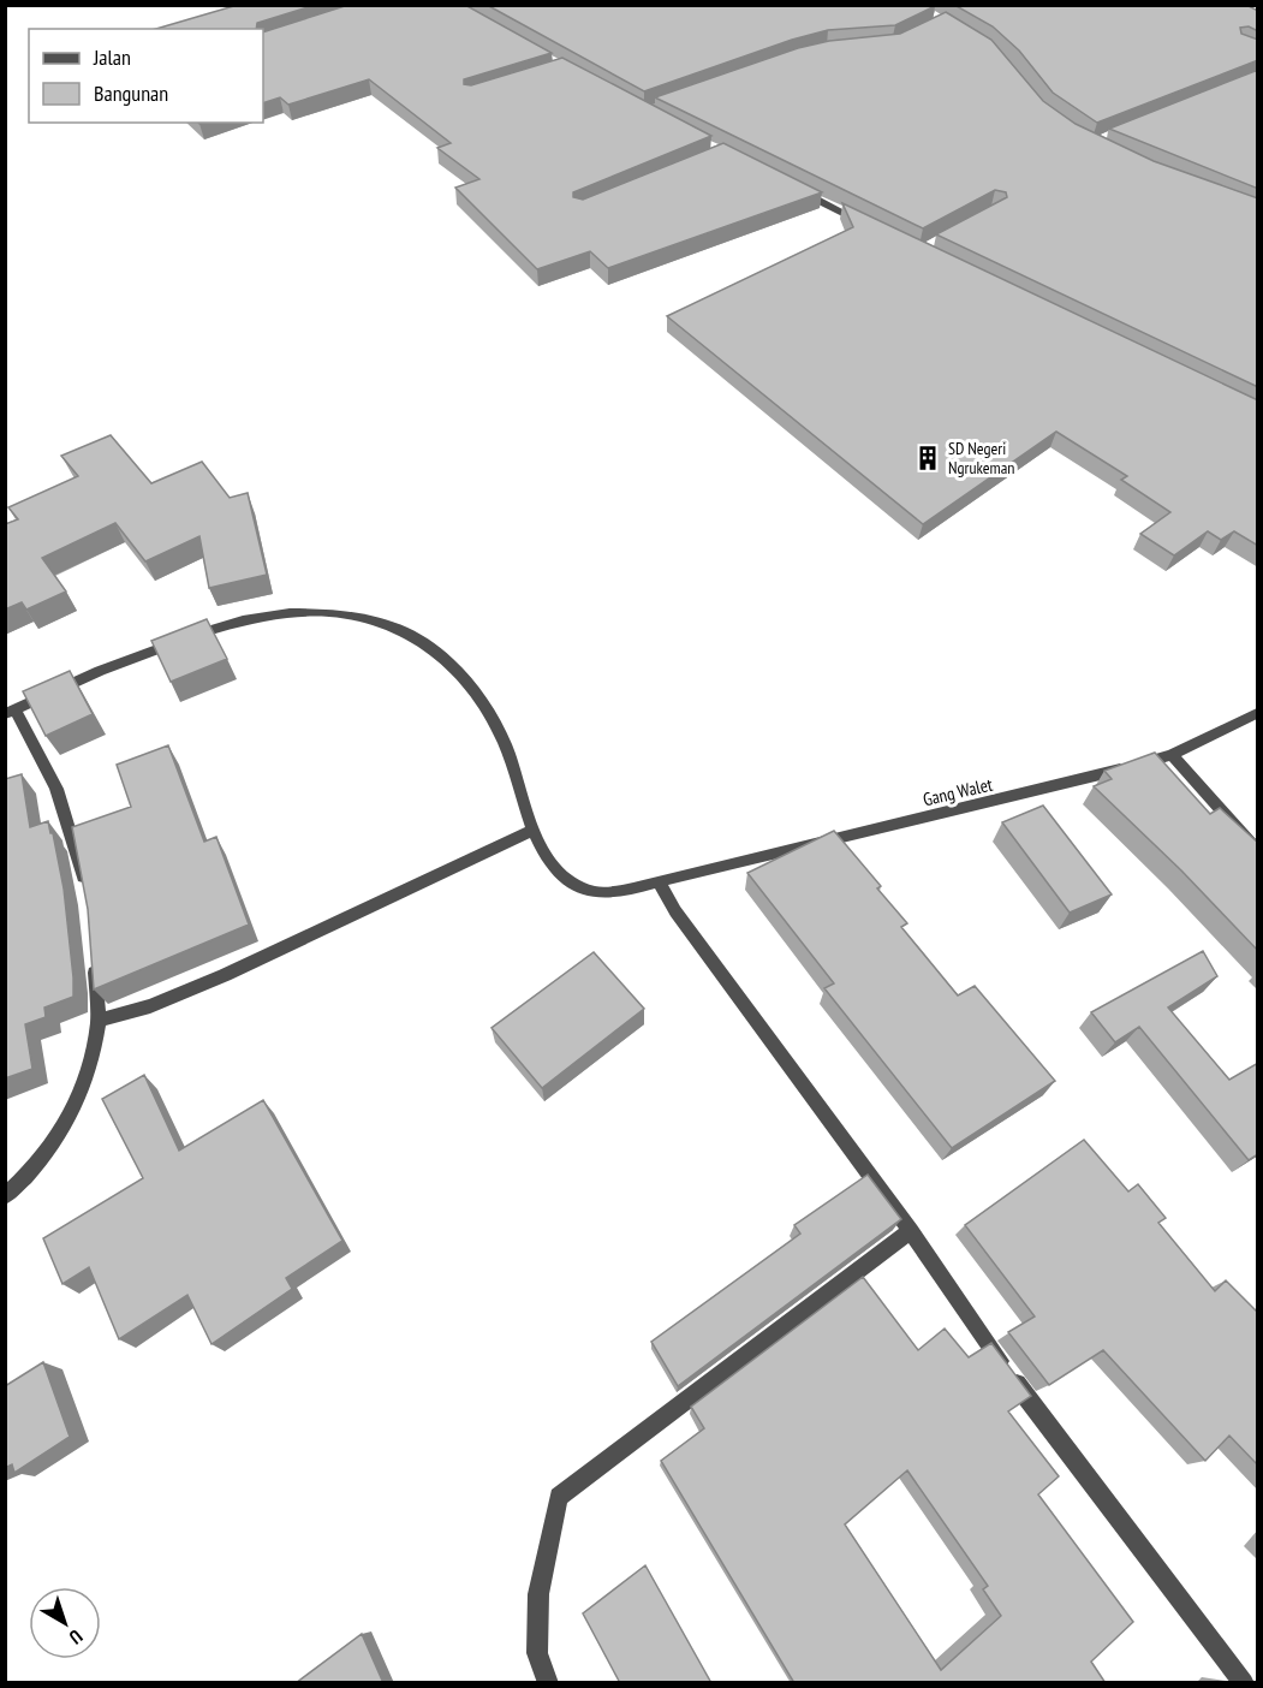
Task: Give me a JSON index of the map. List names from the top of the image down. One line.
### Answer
{"streets":{"street":["Gang Walet"]},"places":{"building":["SD Negeri Ngrukeman"]},"legend":["Jalan","Bangunan"],"north":"bottom right"}
